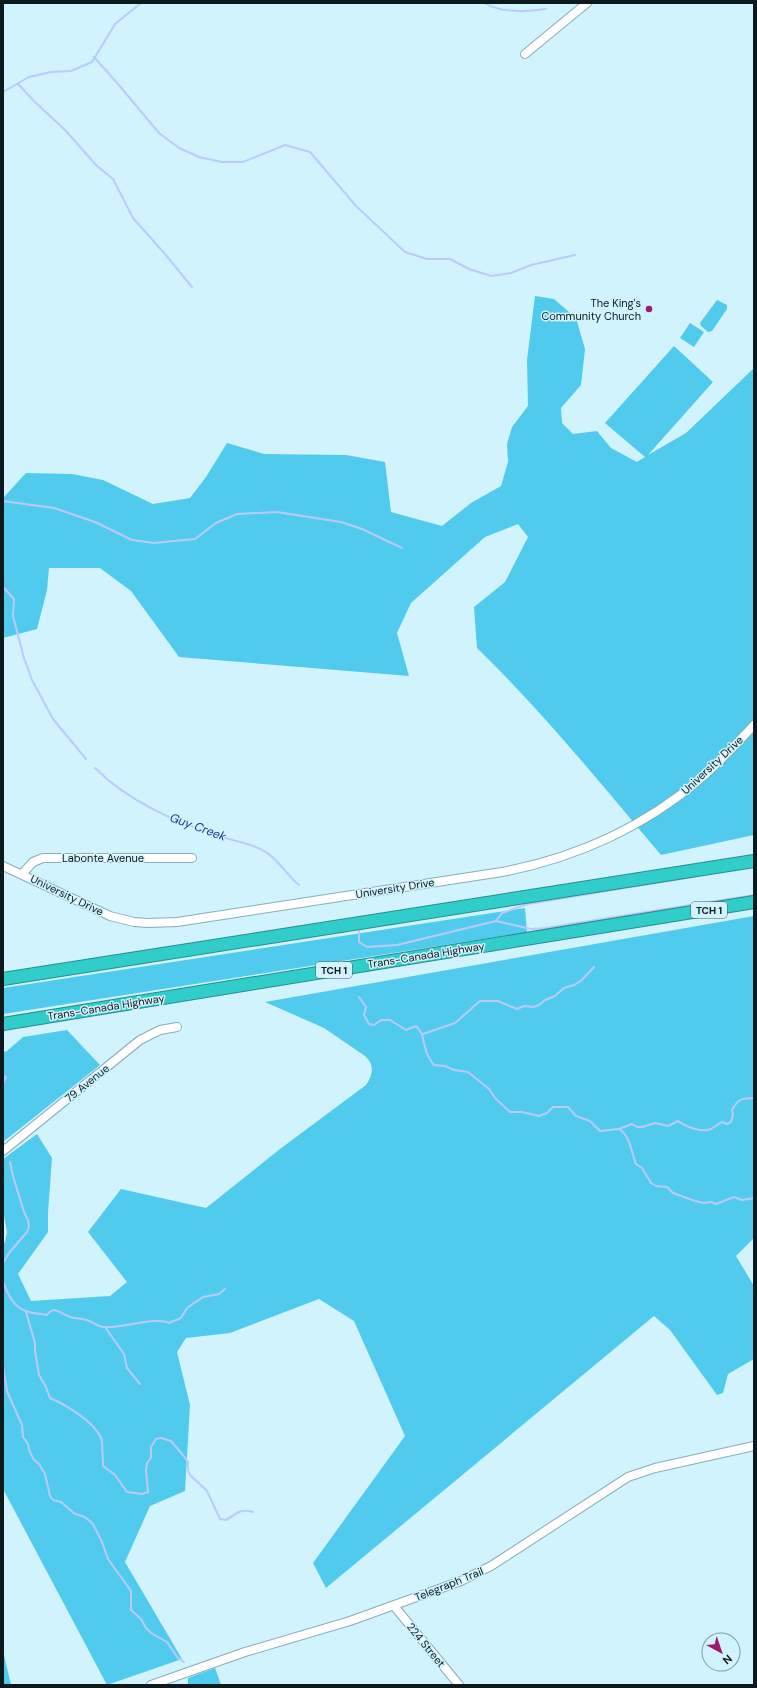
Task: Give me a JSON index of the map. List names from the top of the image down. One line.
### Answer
{"streets":{"highway":["TCH 1","Trans-Canada Highway"],"street":["University Drive","Labonte Avenue","79 Avenue","Telegraph Trail","224 Street"]},"crossings":[["University Drive","Labonte Avenue"],["Telegraph Trail","224 Street"]],"water":["Guy Creek"],"places":["The King's Community Church"],"north":"bottom right"}
